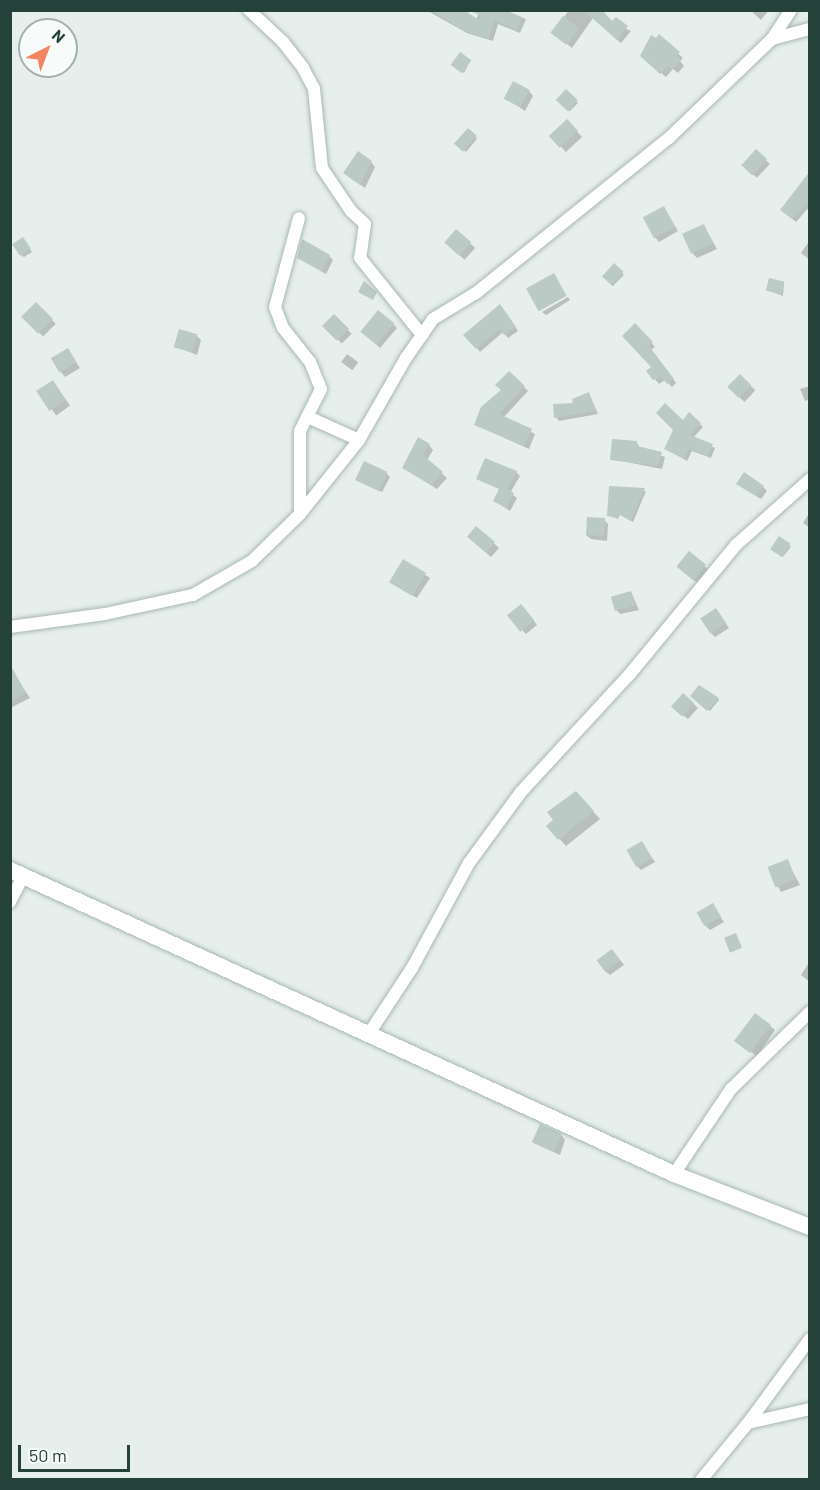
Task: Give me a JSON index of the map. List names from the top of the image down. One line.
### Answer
{"scale_bar":"50 m","north":"top right"}
